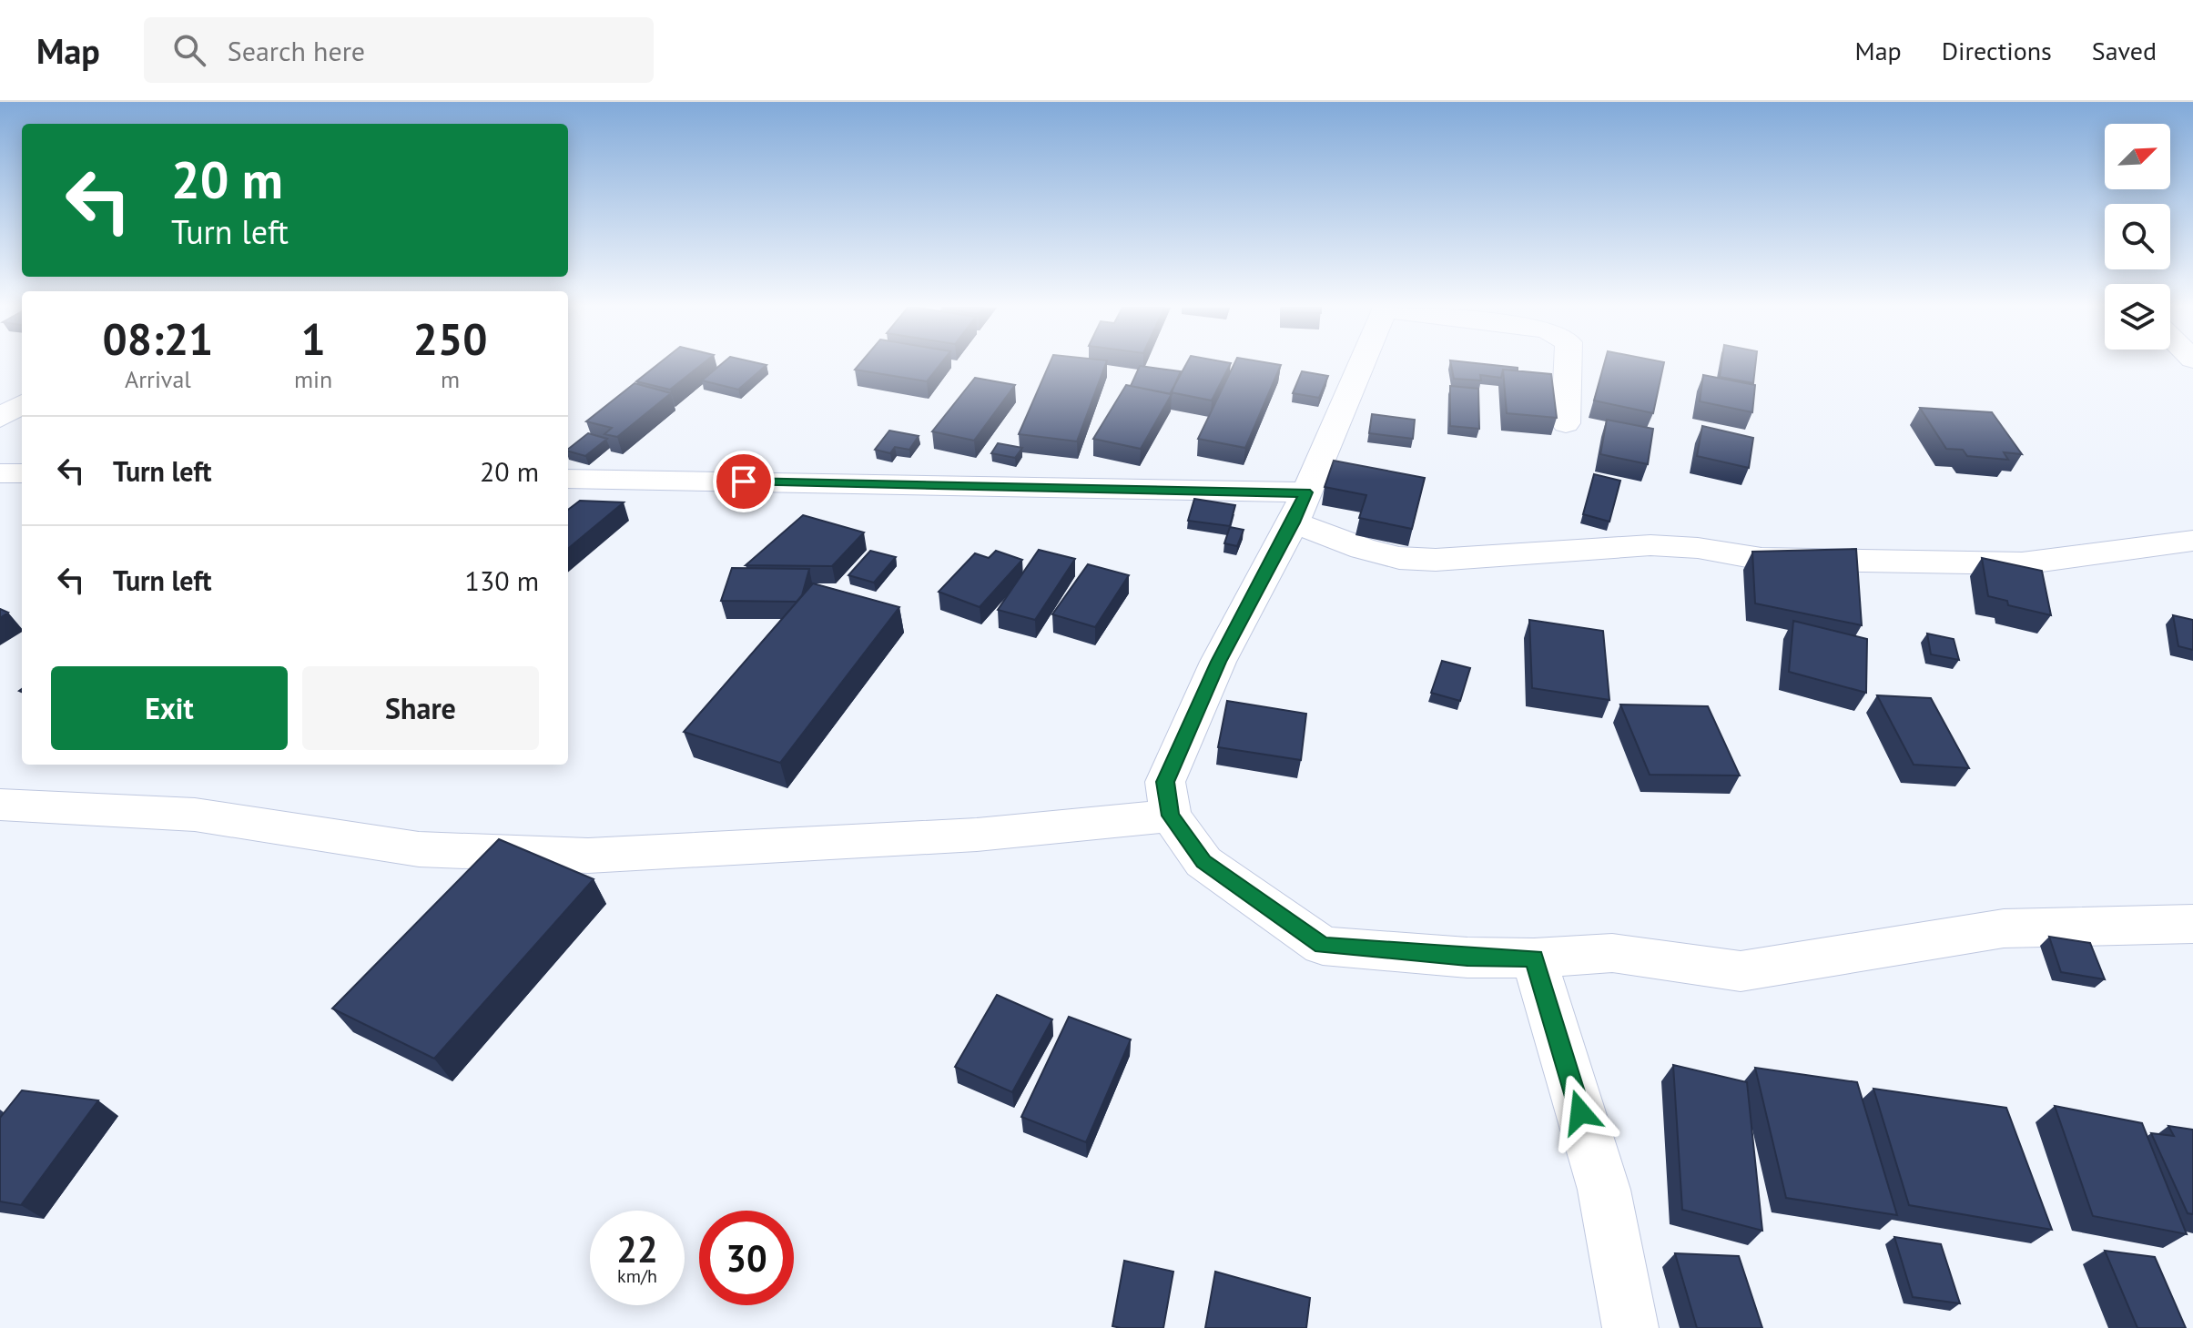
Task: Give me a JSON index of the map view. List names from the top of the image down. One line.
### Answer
{"north":"top right","page":{"header":"Map","search":"Search here","nav":["Map","Directions","Saved"],"turn":["20 m","Turn left"],"eta":["08:21","Arrival","1","min","250","m"],"list":[{"name":"Turn left","value":"20 m"},{"name":"Turn left","value":"130 m"}],"buttons":["Exit","Share"],"speed":"22 km/h","limit":"30"}}
